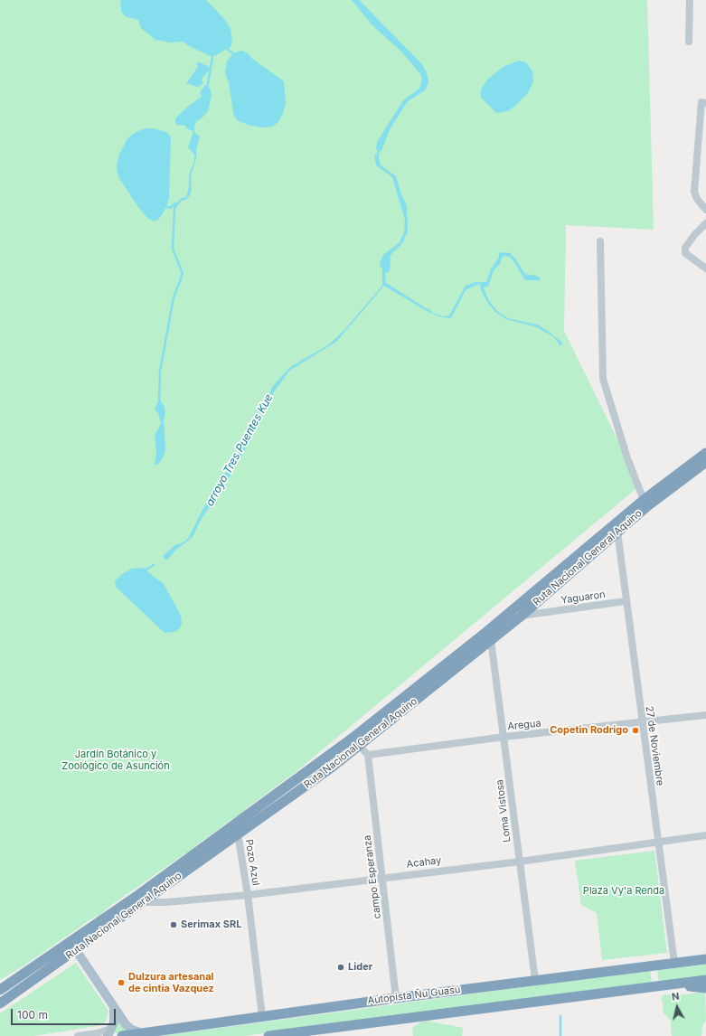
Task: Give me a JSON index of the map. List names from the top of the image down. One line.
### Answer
{"streets":{"highway":["Ruta Nacional General Aquino","Autopista Ñu Guasú"],"street":["Yaguaron","Aregua","27 de Noviembre","Loma Vistosa","Pozo Azul","Acahay","campo Esperanza"]},"crossings":[["Ruta Nacional General Aquino","Yaguaron"],["Ruta Nacional General Aquino","27 de Noviembre"],["Ruta Nacional General Aquino","Loma Vistosa"],["Ruta Nacional General Aquino","Pozo Azul"],["Ruta Nacional General Aquino","Acahay"],["Yaguaron","27 de Noviembre"],["Aregua","27 de Noviembre"],["Aregua","Loma Vistosa"],["Aregua","campo Esperanza"],["27 de Noviembre","Acahay"],["27 de Noviembre","Autopista Ñu Guasú"],["Loma Vistosa","Acahay"],["Loma Vistosa","Autopista Ñu Guasú"],["Pozo Azul","Acahay"],["Pozo Azul","Autopista Ñu Guasú"],["Acahay","campo Esperanza"],["campo Esperanza","Autopista Ñu Guasú"]],"water":["arroyo Tres Puentes Kue"],"parks":["Jardín Botánico y Zoológico de Asunción","Plaza Vy'a Renda"],"places":["Copetin Rodrigo","Serimax SRL","Lider","Dulzura artesanal de cintia Vazquez"],"scale_bar":"100 m","north":"top"}
